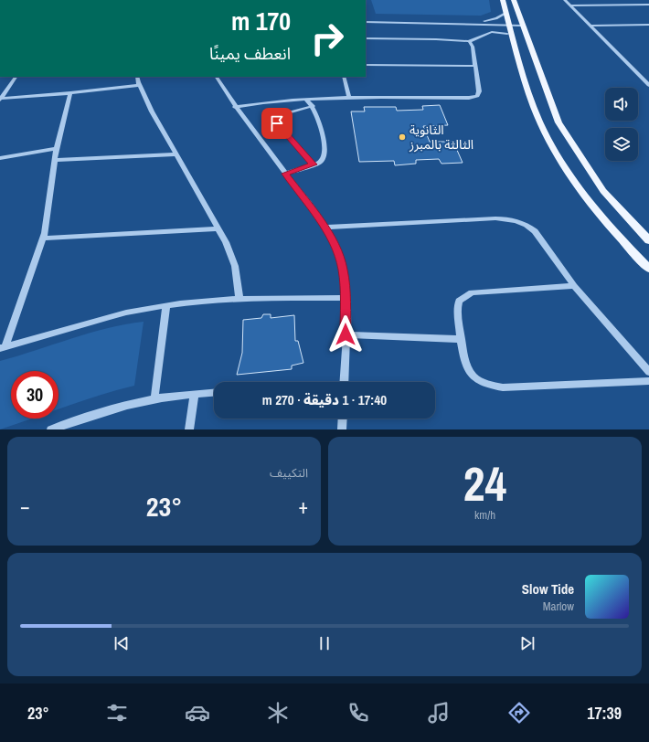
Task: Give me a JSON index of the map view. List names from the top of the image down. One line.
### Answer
{"places":["الثانوية الثالثة بالمبرز"],"page":{"turn":["170 m","انعطف يمينًا"],"limit":"30","trip":"17:40 · 1 دقيقة · 270 m","tile":[["24","km/h"],"التكييف"],"heat":["−","23°","+"],"song":["Slow Tide","Marlow"],"tabs":["17:39","23°"]}}
